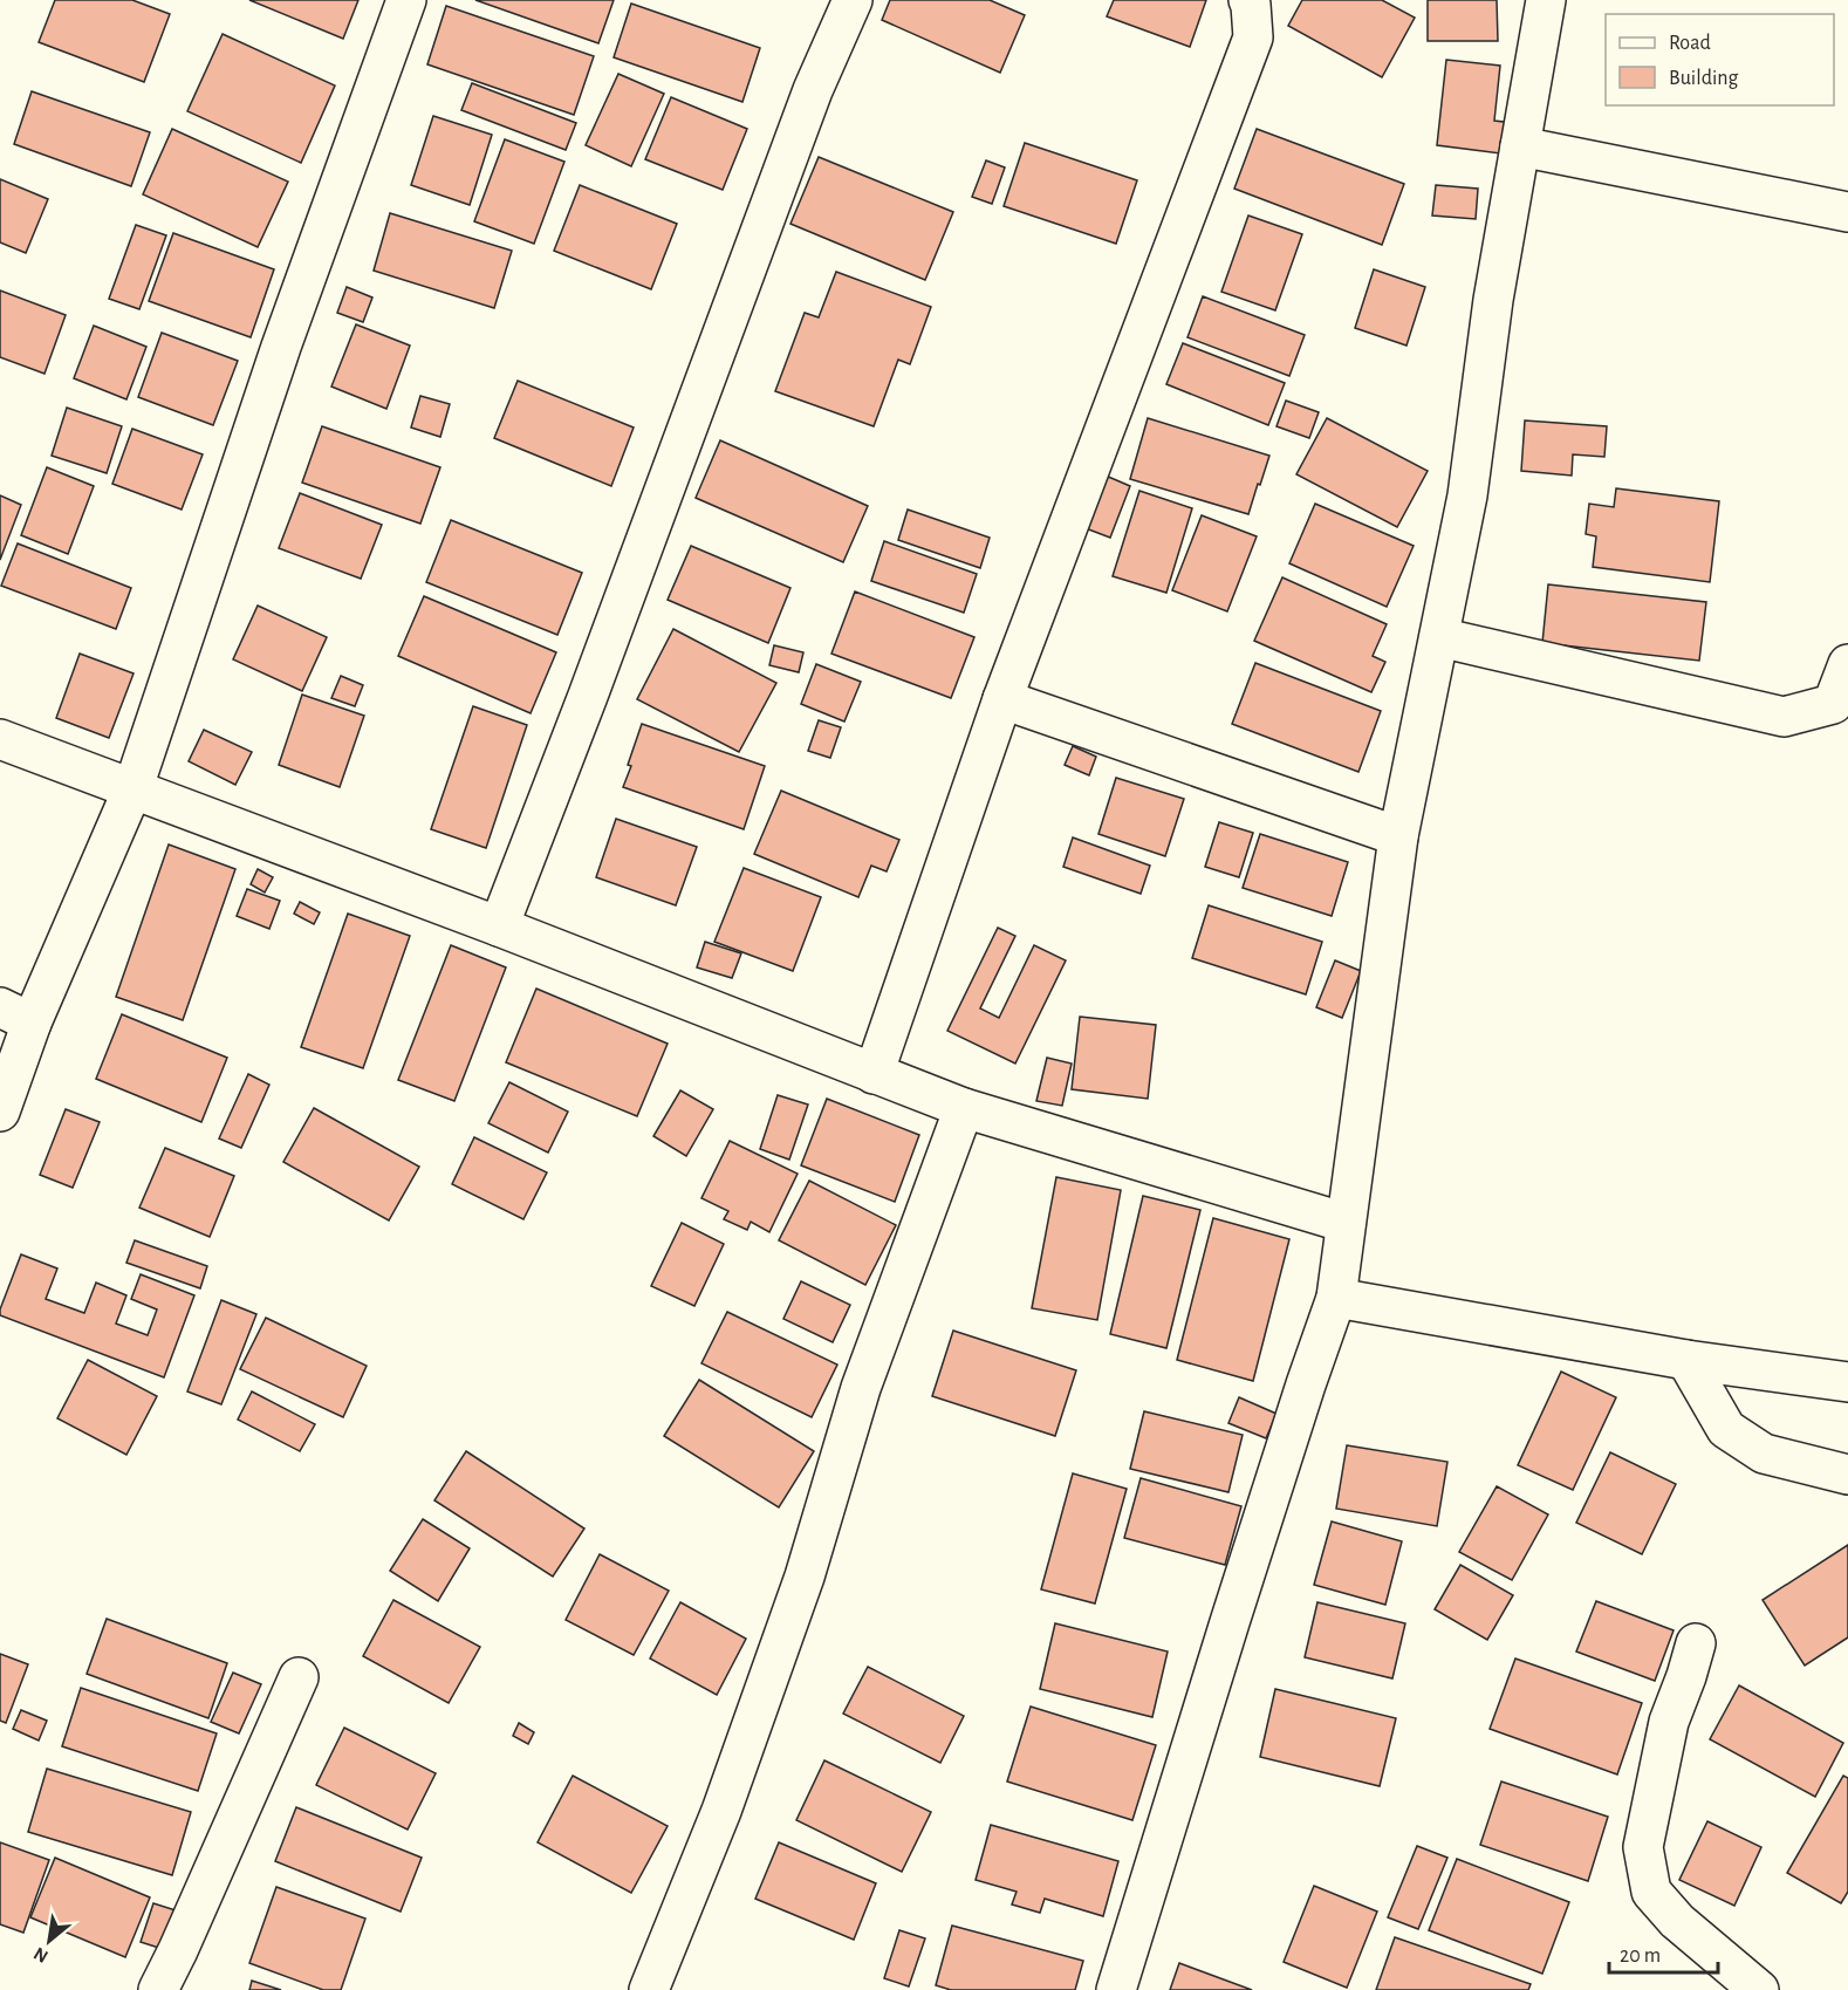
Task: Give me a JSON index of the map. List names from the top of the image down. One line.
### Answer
{"legend":["Road","Building"],"scale_bar":"20 m","north":"bottom left"}
